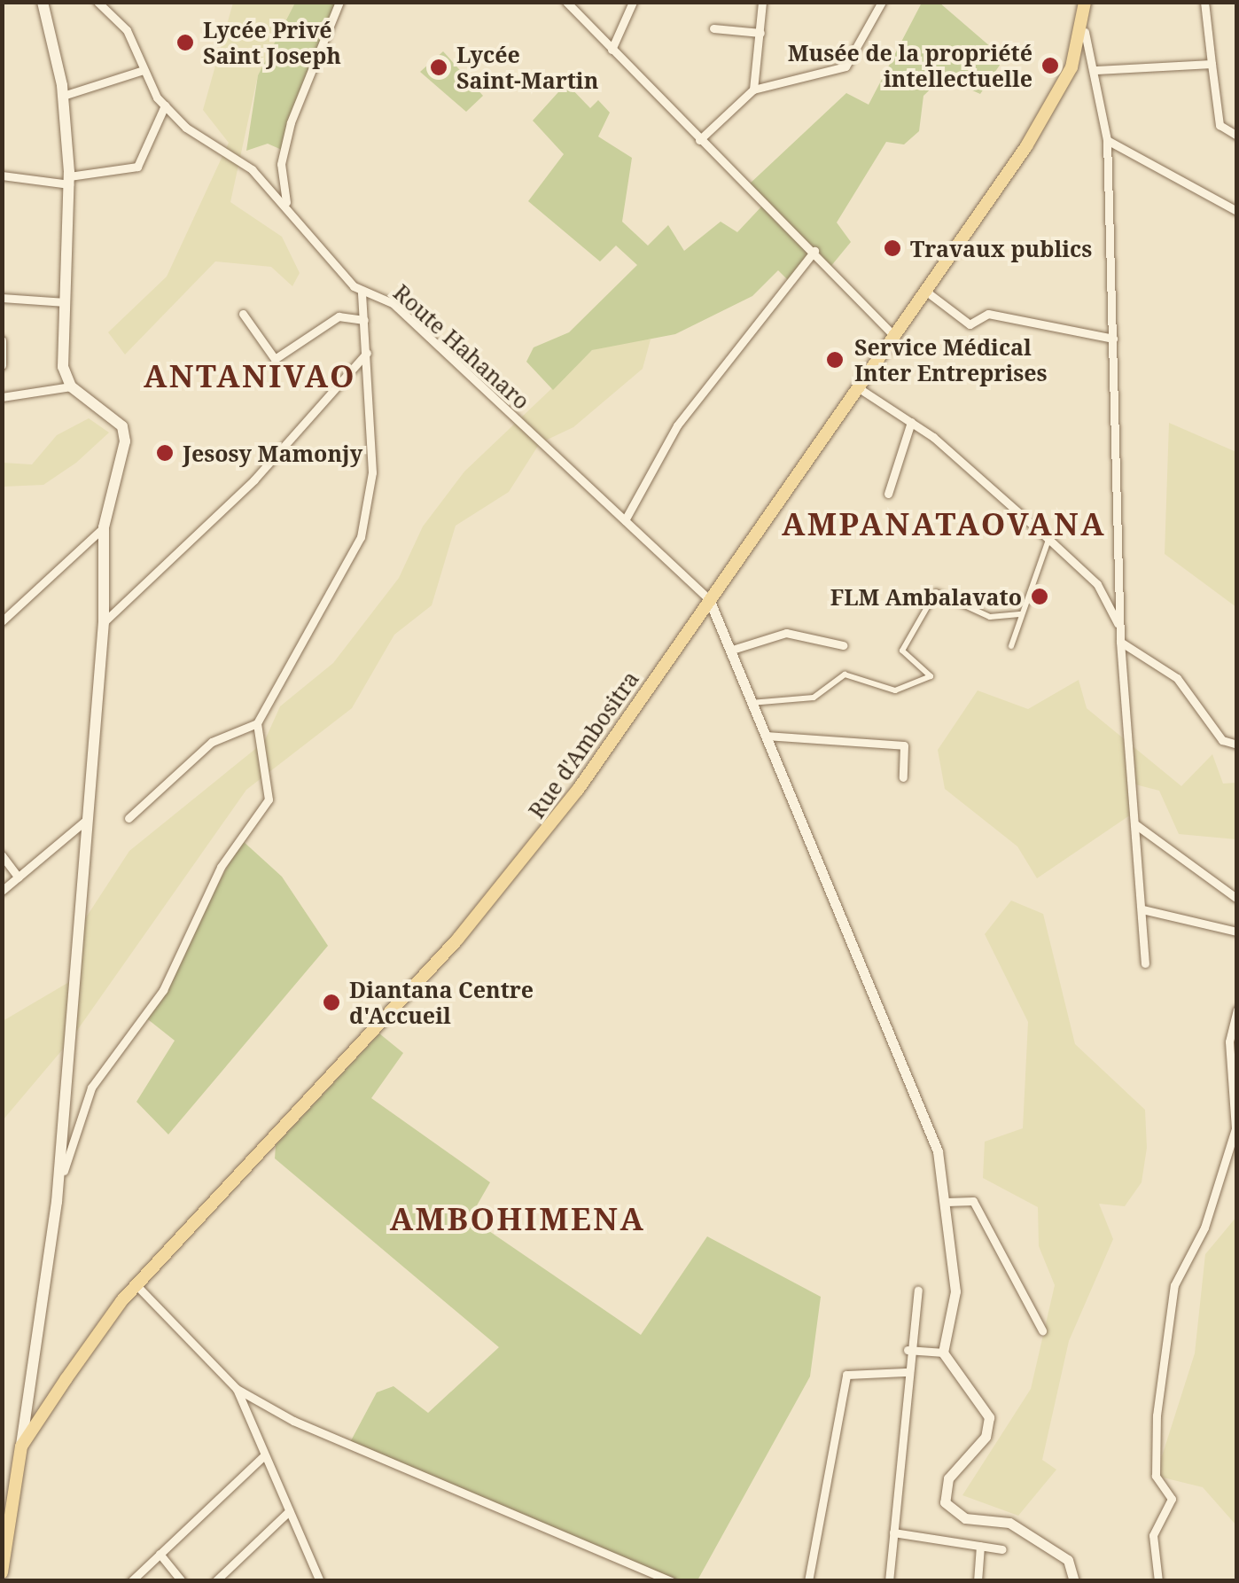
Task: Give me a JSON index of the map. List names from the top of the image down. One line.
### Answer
{"streets":{"main road":["Rue d'Ambositra"],"street":["Route Hahanaro"]},"crossings":[["Route Hahanaro","Rue d'Ambositra"]],"districts":["ANTANIVAO","AMPANATAOVANA","AMBOHIMENA"],"places":["Lycée Privé Saint Joseph","Musée de la propriété intellectuelle","Lycée Saint-Martin","Travaux publics","Service Médical Inter Entreprises","Jesosy Mamonjy","FLM Ambalavato","Diantana Centre d'Accueil"]}
